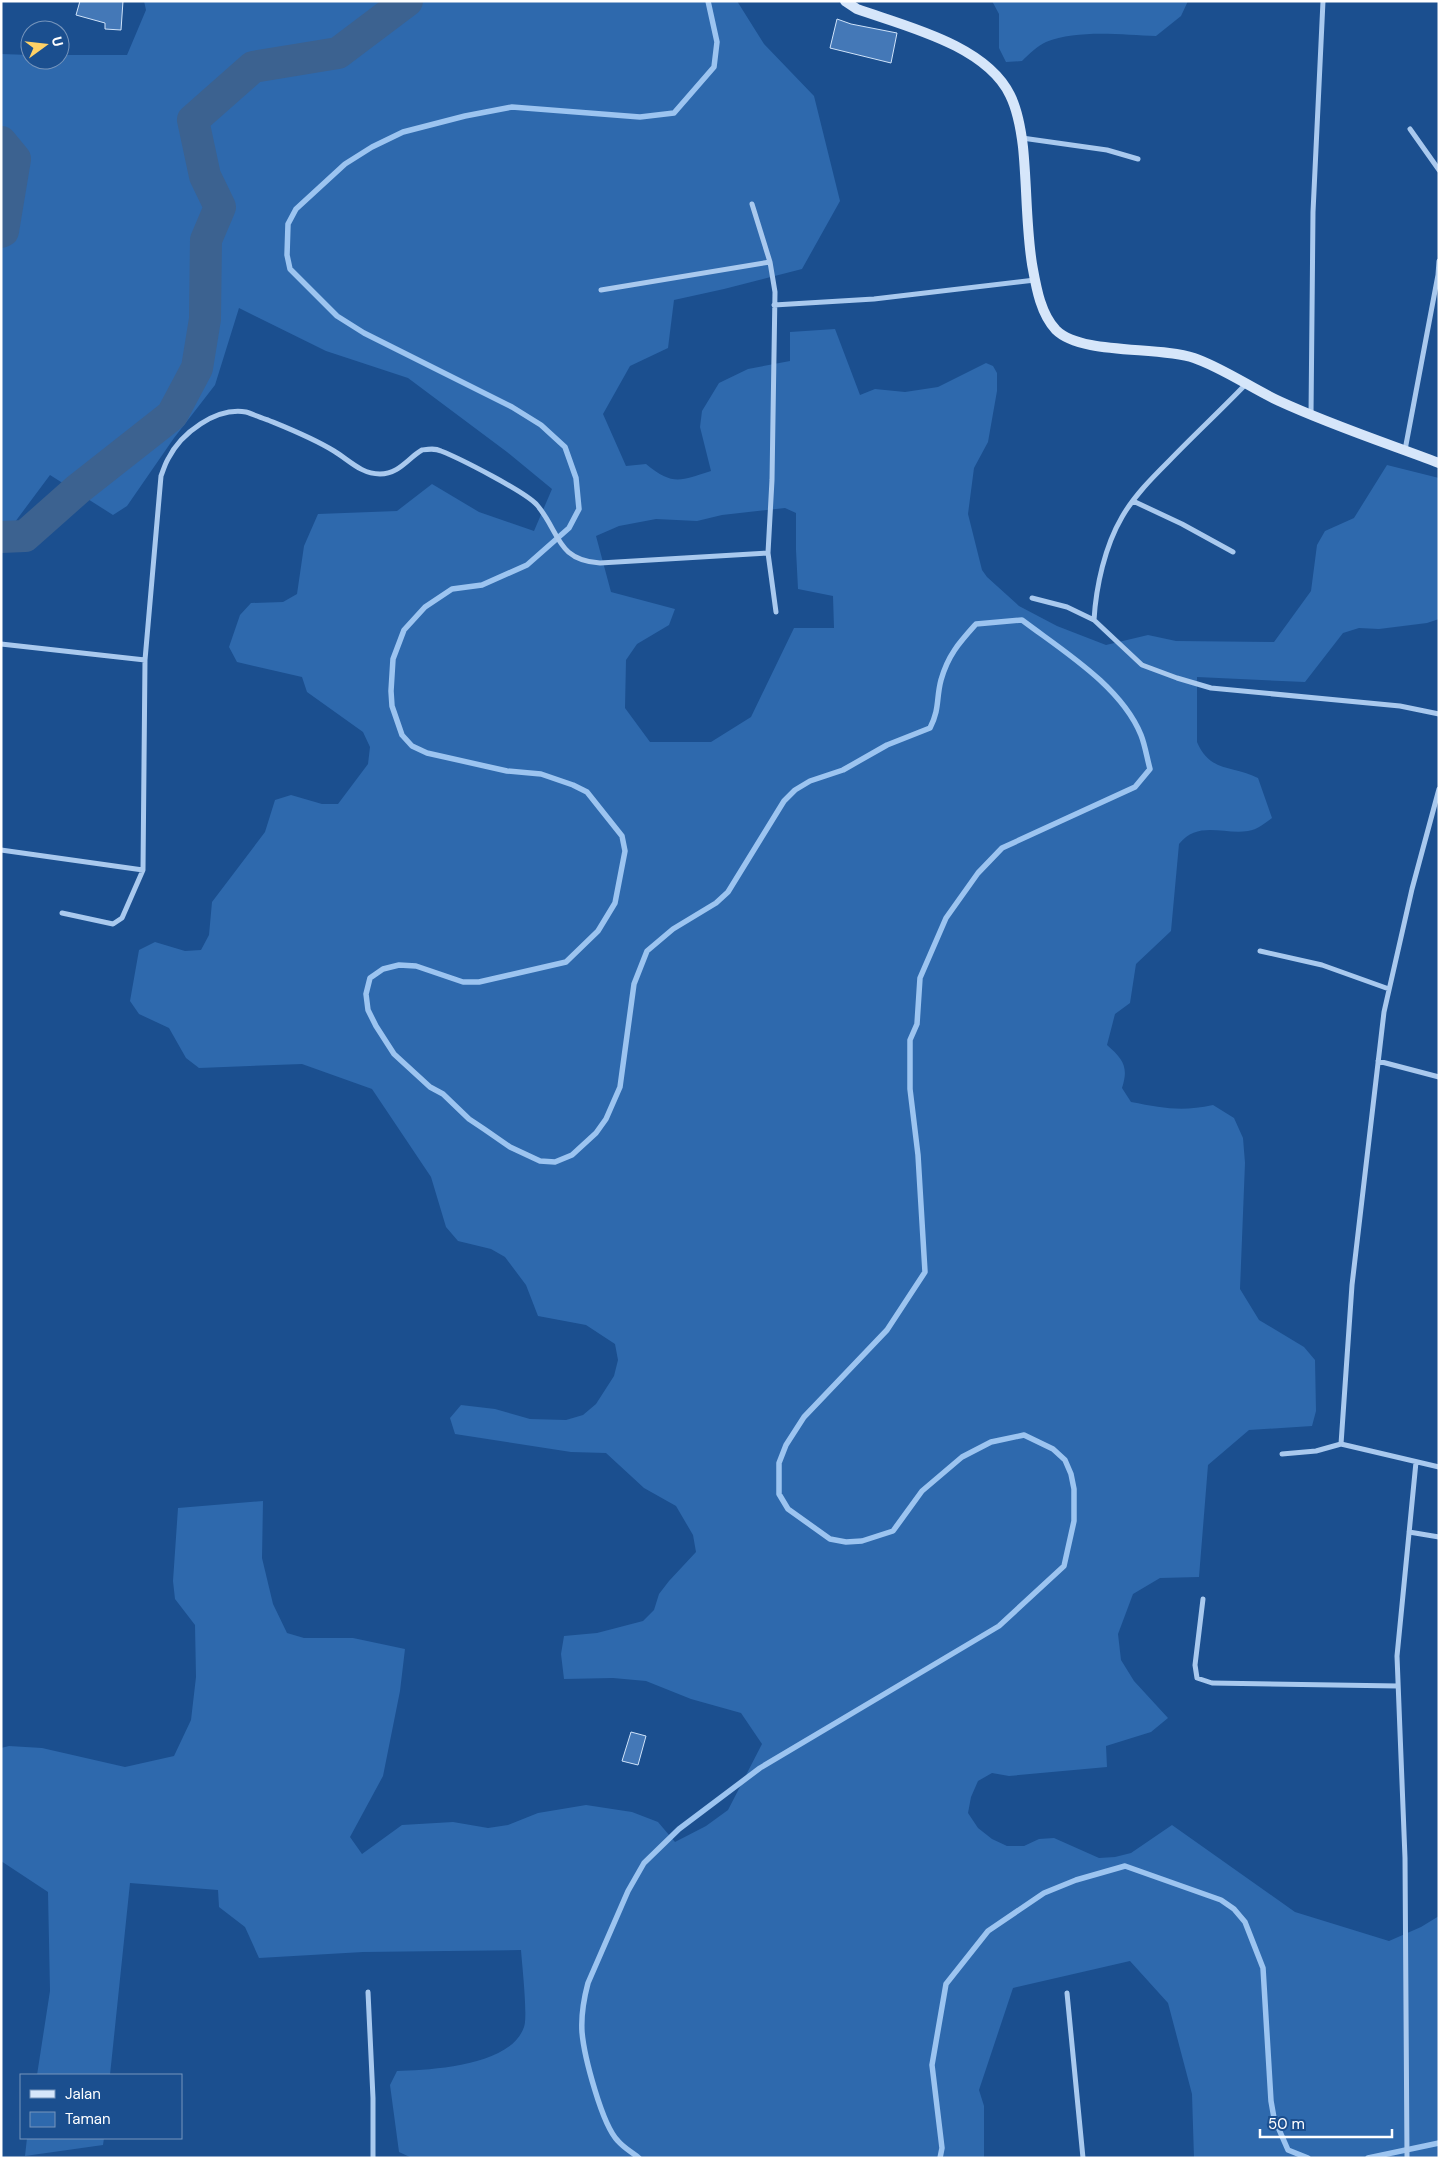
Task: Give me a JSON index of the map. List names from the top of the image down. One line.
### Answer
{"legend":["Jalan","Taman"],"scale_bar":"50 m","north":"right"}
